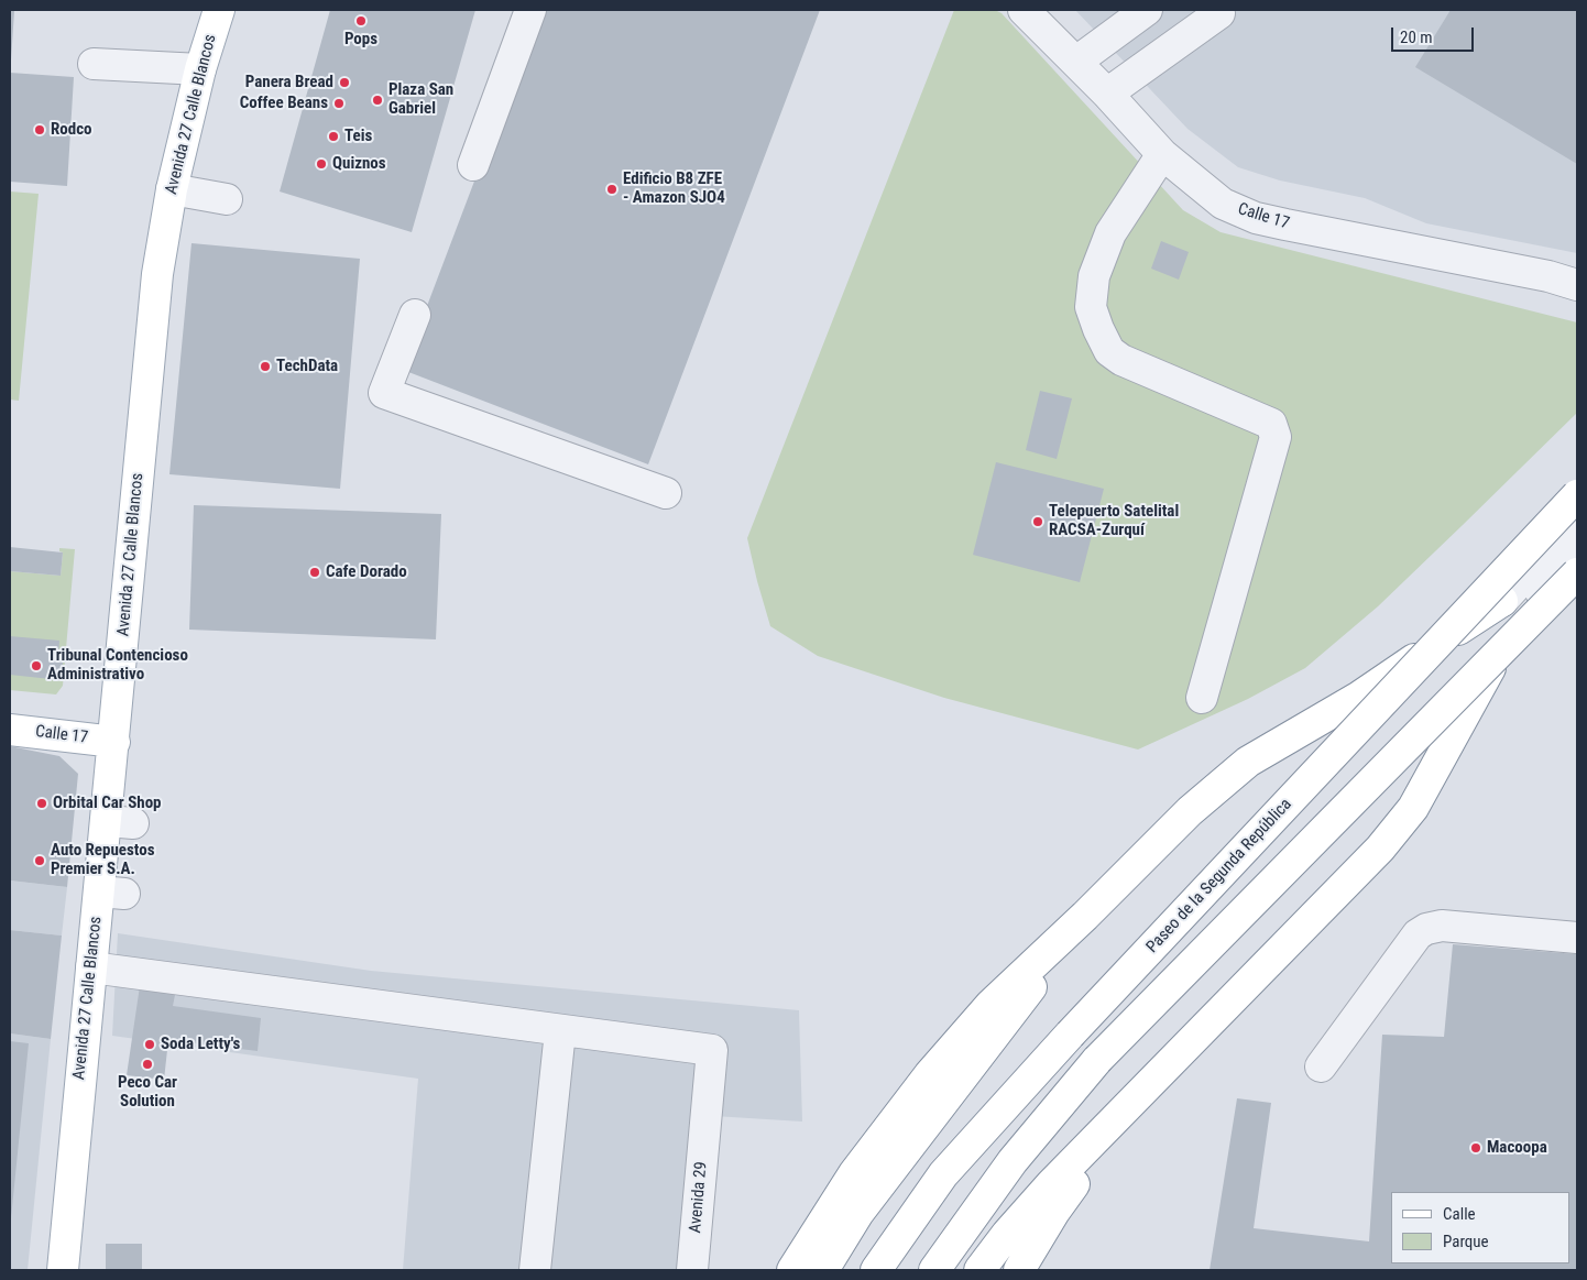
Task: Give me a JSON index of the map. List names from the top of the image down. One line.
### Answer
{"streets":{"main road":["Avenida 27 Calle Blancos","Calle 17","Paseo de la Segunda República"],"street":["Avenida 29"]},"crossings":[["Avenida 27 Calle Blancos","Calle 17"]],"places":["Pops","Panera Bread","Plaza San Gabriel","Coffee Beans","Rodco","Teis","Quiznos","Edificio B8 ZFE - Amazon SJO4","TechData","Telepuerto Satelital RACSA-Zurquí","Cafe Dorado","Tribunal Contencioso Administrativo","Orbital Car Shop","Auto Repuestos Premier S.A.","Soda Letty's","Peco Car Solution","Macoopa"],"legend":["Calle","Parque"],"scale_bar":"20 m"}
